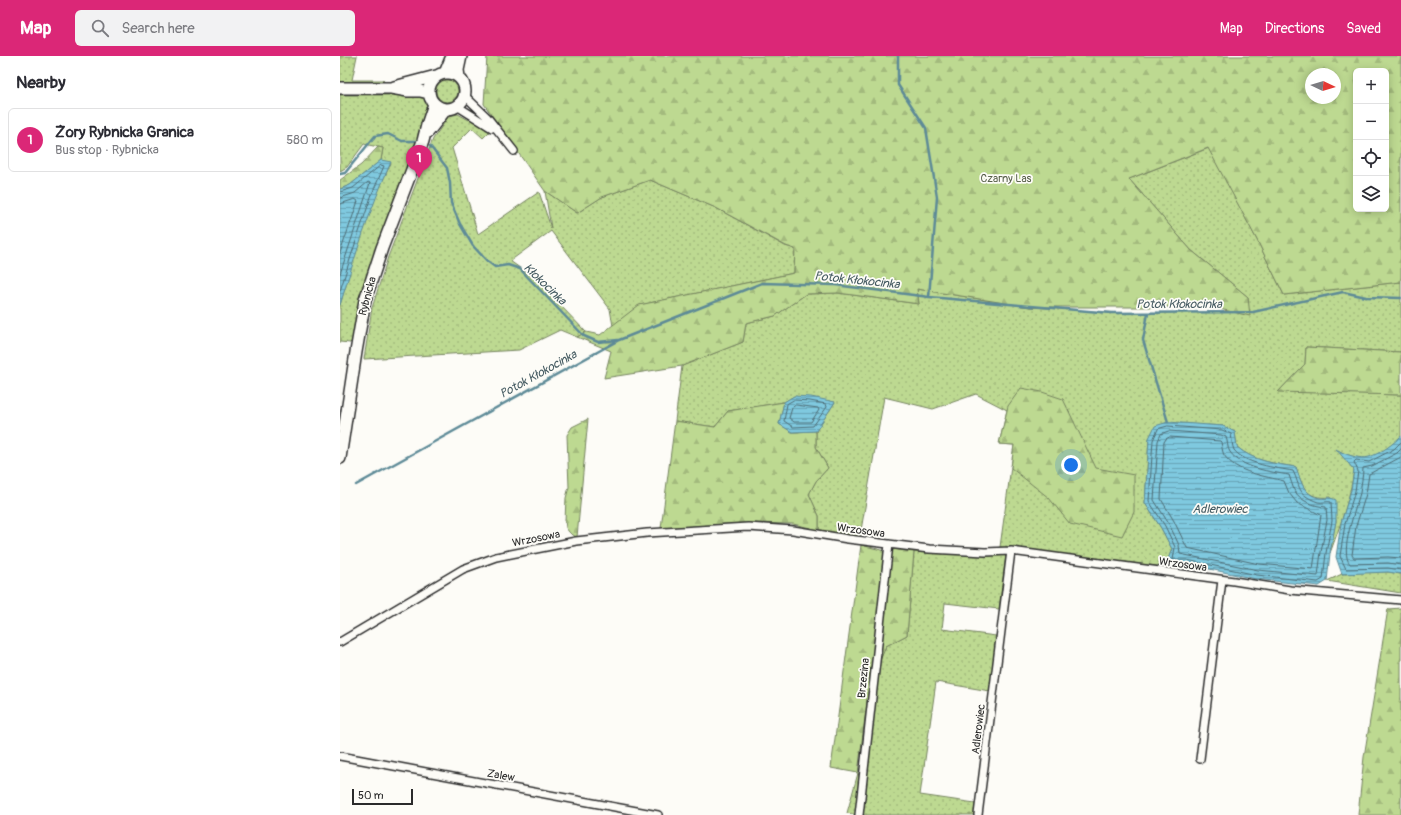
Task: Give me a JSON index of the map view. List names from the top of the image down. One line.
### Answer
{"streets":{"street":["Rybnicka","Wrzosowa","Brzezina","Adlerowiec","Zalew"]},"crossings":[["Wrzosowa","Brzezina"],["Wrzosowa","Adlerowiec"]],"water":["Potok Kłokocinka","Kłokocinka","Adlerowiec"],"parks":["Czarny Las"],"scale_bar":"50 m","north":"right","page":{"header":"Map","search":"Search here","nav":["Map","Directions","Saved"],"heading":"Nearby","map_buttons":["+","−"],"list":[{"mark":"1","name":"Żory Rybnicka Granica","note":"Bus stop · Rybnicka","value":"580 m"}],"pins":"1","scale":"50 m"}}
